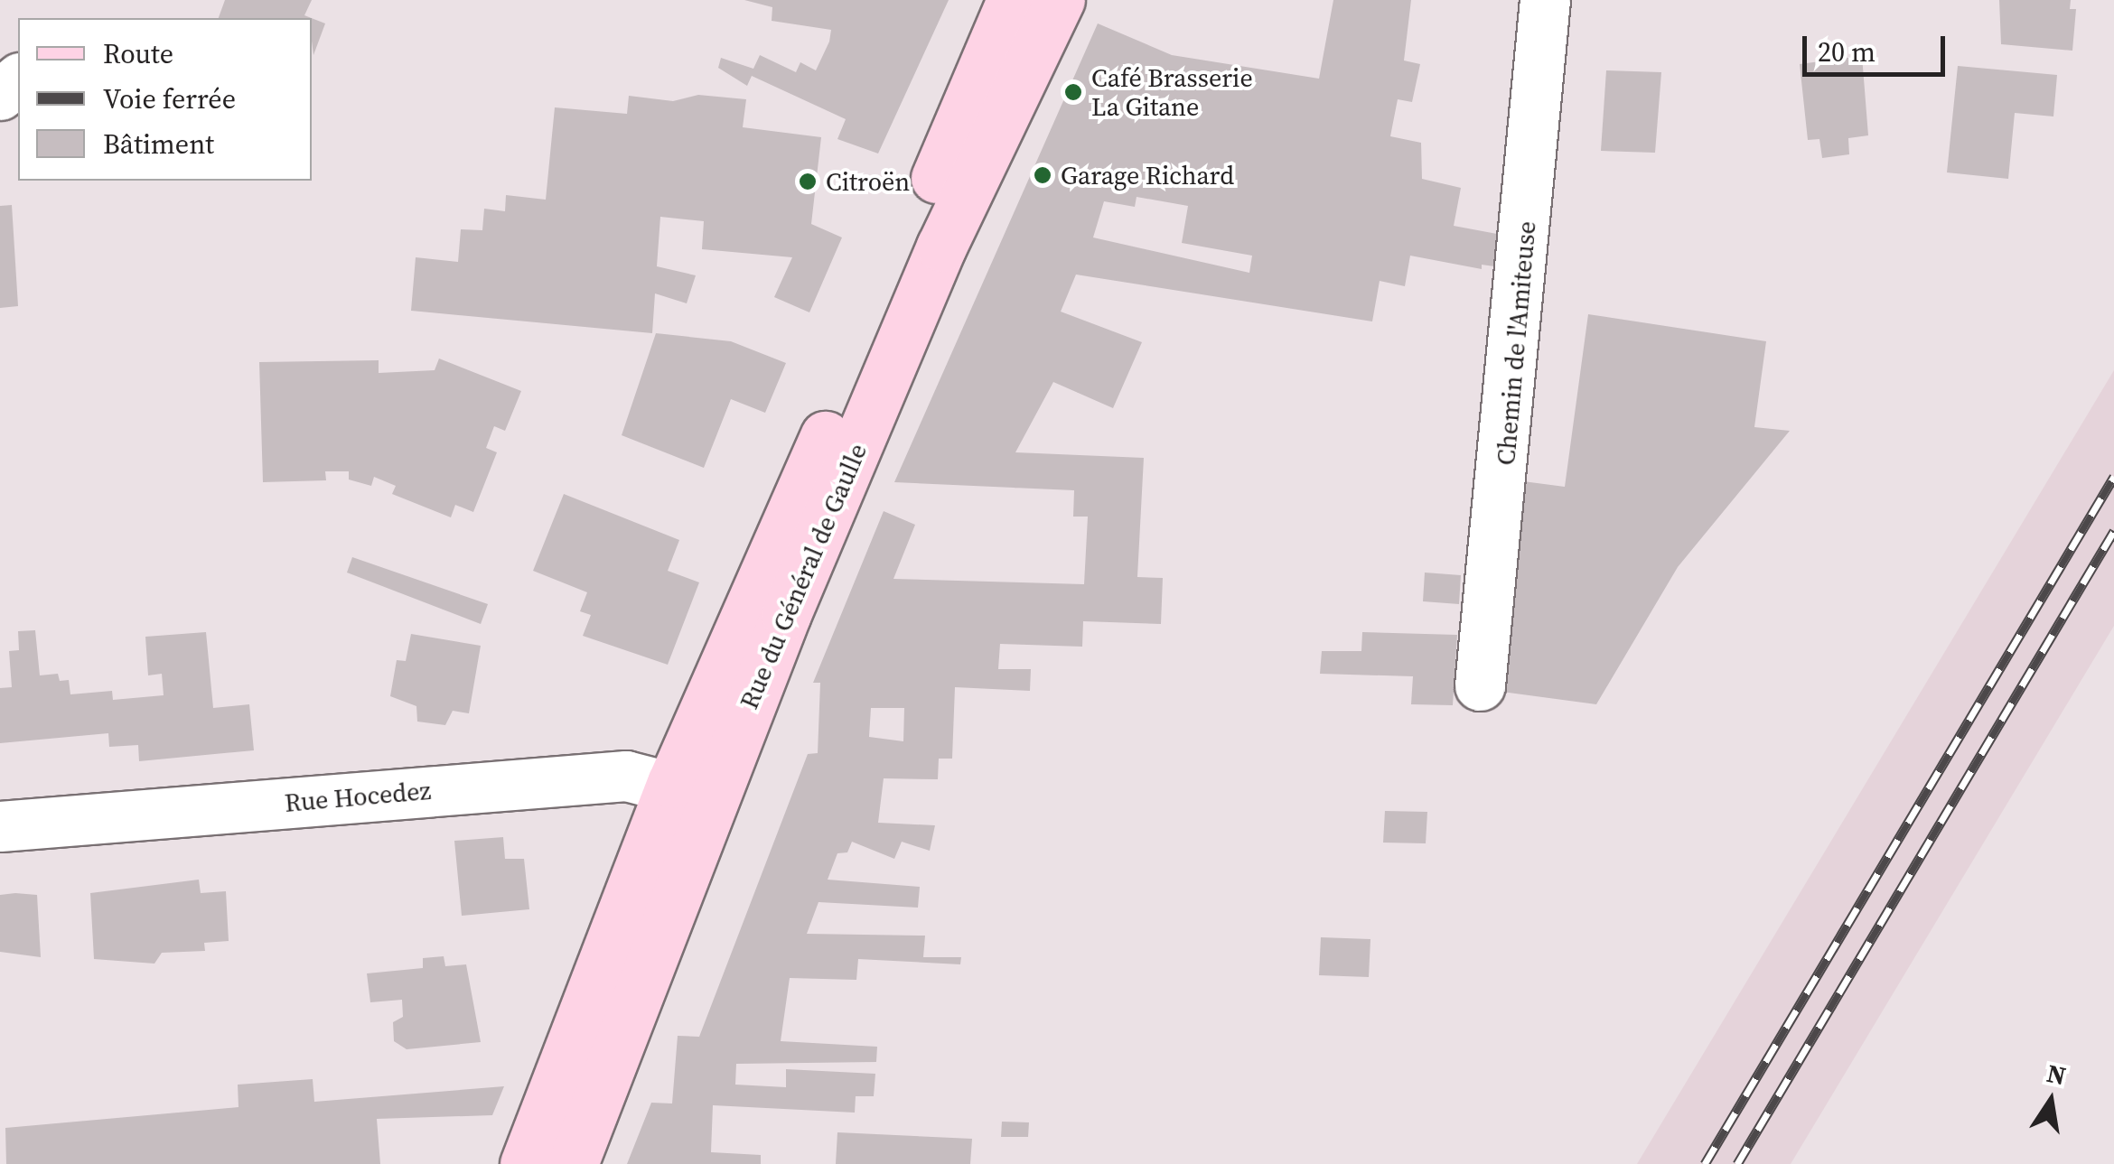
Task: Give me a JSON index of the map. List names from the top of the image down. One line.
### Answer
{"streets":{"main road":["Rue du Général de Gaulle"],"street":["Chemin de l'Amiteuse","Rue Hocedez"]},"crossings":[["Rue du Général de Gaulle","Rue Hocedez"]],"places":["Café Brasserie La Gitane","Garage Richard","Citroën"],"legend":["Route","Voie ferrée","Bâtiment"],"scale_bar":"20 m","north":"top"}
